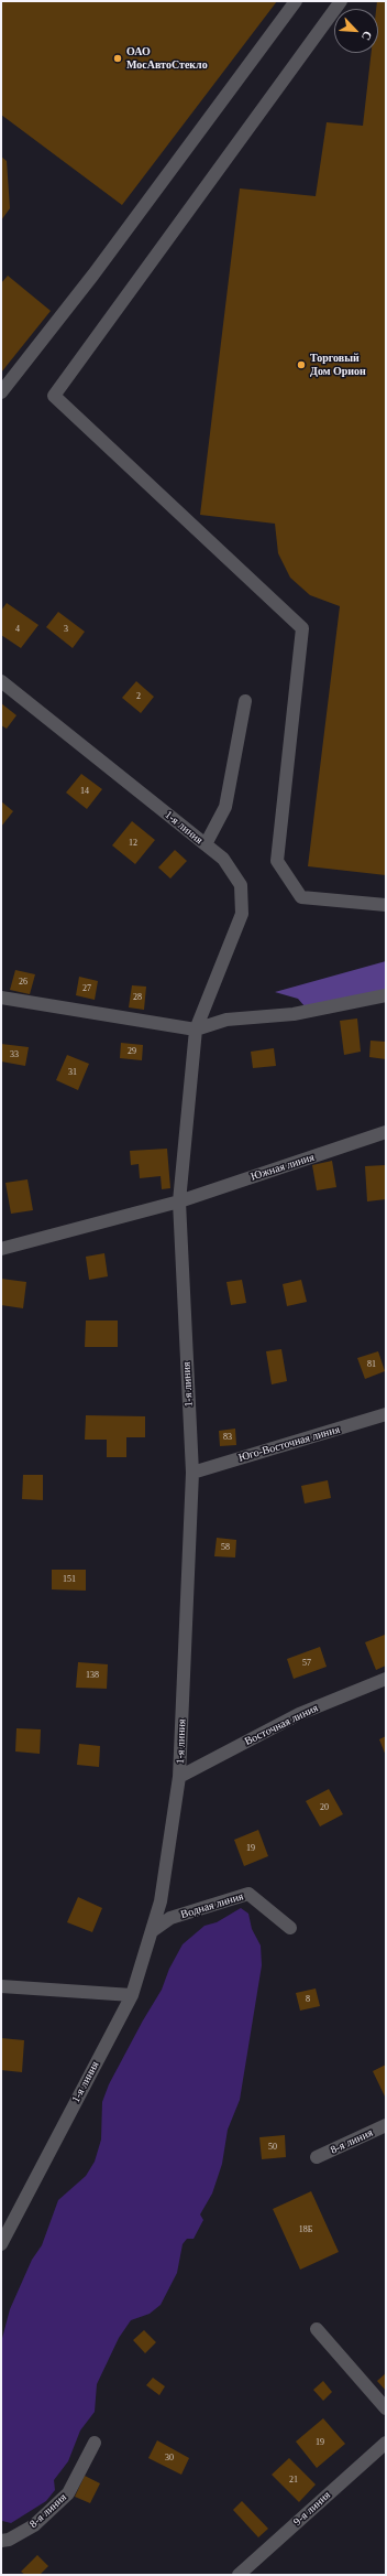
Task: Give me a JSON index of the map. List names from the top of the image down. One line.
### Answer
{"streets":{"street":["1-я линия","Южная линия","Юго-Восточная линия","Восточная линия","Водная линия","8-я линия","9-я линия"]},"crossings":[["1-я линия","Южная линия"],["1-я линия","Юго-Восточная линия"],["1-я линия","Восточная линия"],["1-я линия","Водная линия"]],"places":["ОАО МосАвтоСтекло","Торговый Дом Орион"],"house_numbers":["4","3","2","14","12","26","27","28","29","33","31","81","83","58","151","57","138","20","19","8","50","18Б","19","30","21"],"north":"bottom right"}
